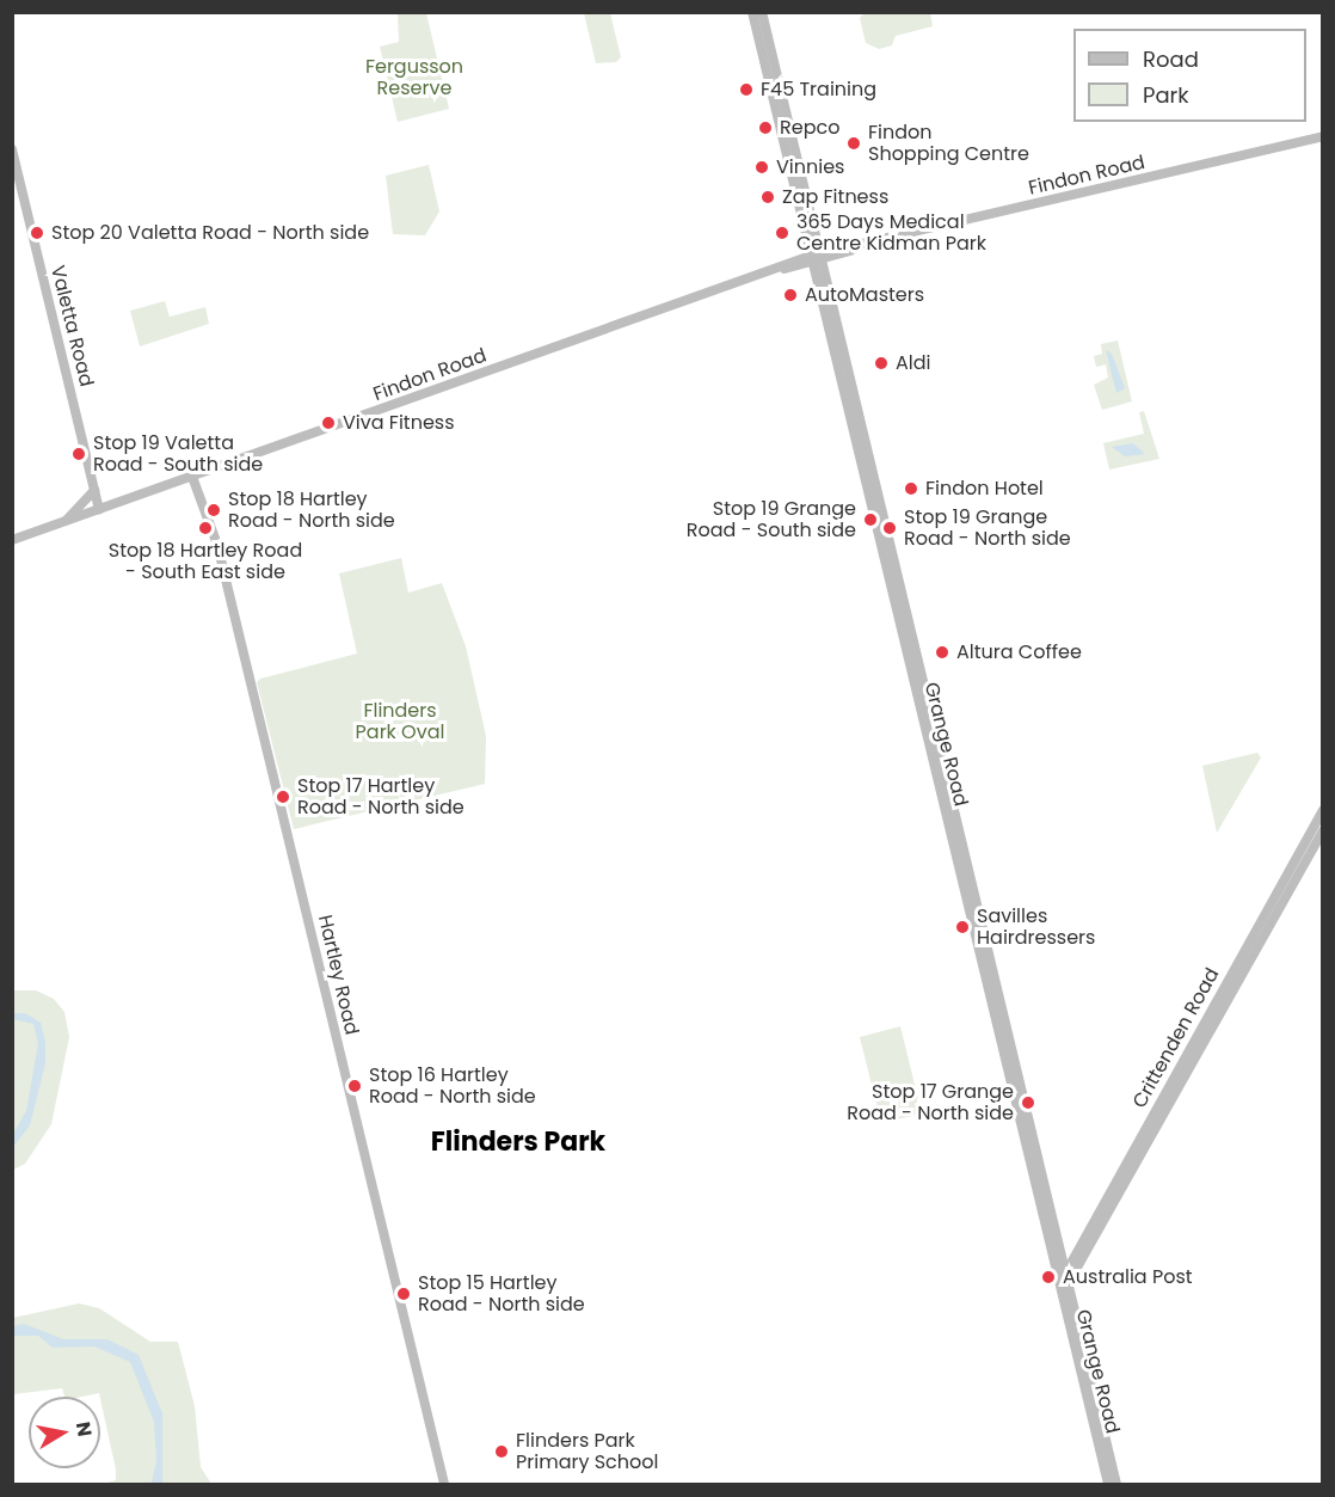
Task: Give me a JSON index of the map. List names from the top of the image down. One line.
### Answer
{"streets":{"main road":["Findon Road","Valetta Road","Grange Road","Hartley Road","Crittenden Road"]},"crossings":[["Findon Road","Valetta Road"],["Findon Road","Grange Road"],["Findon Road","Hartley Road"],["Grange Road","Crittenden Road"]],"districts":["Flinders Park"],"parks":["Fergusson Reserve","Flinders Park Oval"],"places":["F45 Training","Repco","Findon Shopping Centre","Vinnies","Zap Fitness","Stop 20 Valetta Road - North side","365 Days Medical Centre Kidman Park","AutoMasters","Aldi","Viva Fitness","Stop 19 Valetta Road - South side","Findon Hotel","Stop 18 Hartley Road - North side","Stop 19 Grange Road - South side","Stop 18 Hartley Road - South East side","Stop 19 Grange Road - North side","Altura Coffee","Stop 17 Hartley Road - North side","Savilles Hairdressers","Stop 16 Hartley Road - North side","Stop 17 Grange Road - North side","Australia Post","Stop 15 Hartley Road - North side","Flinders Park Primary School"],"legend":["Road","Park"],"north":"right"}
